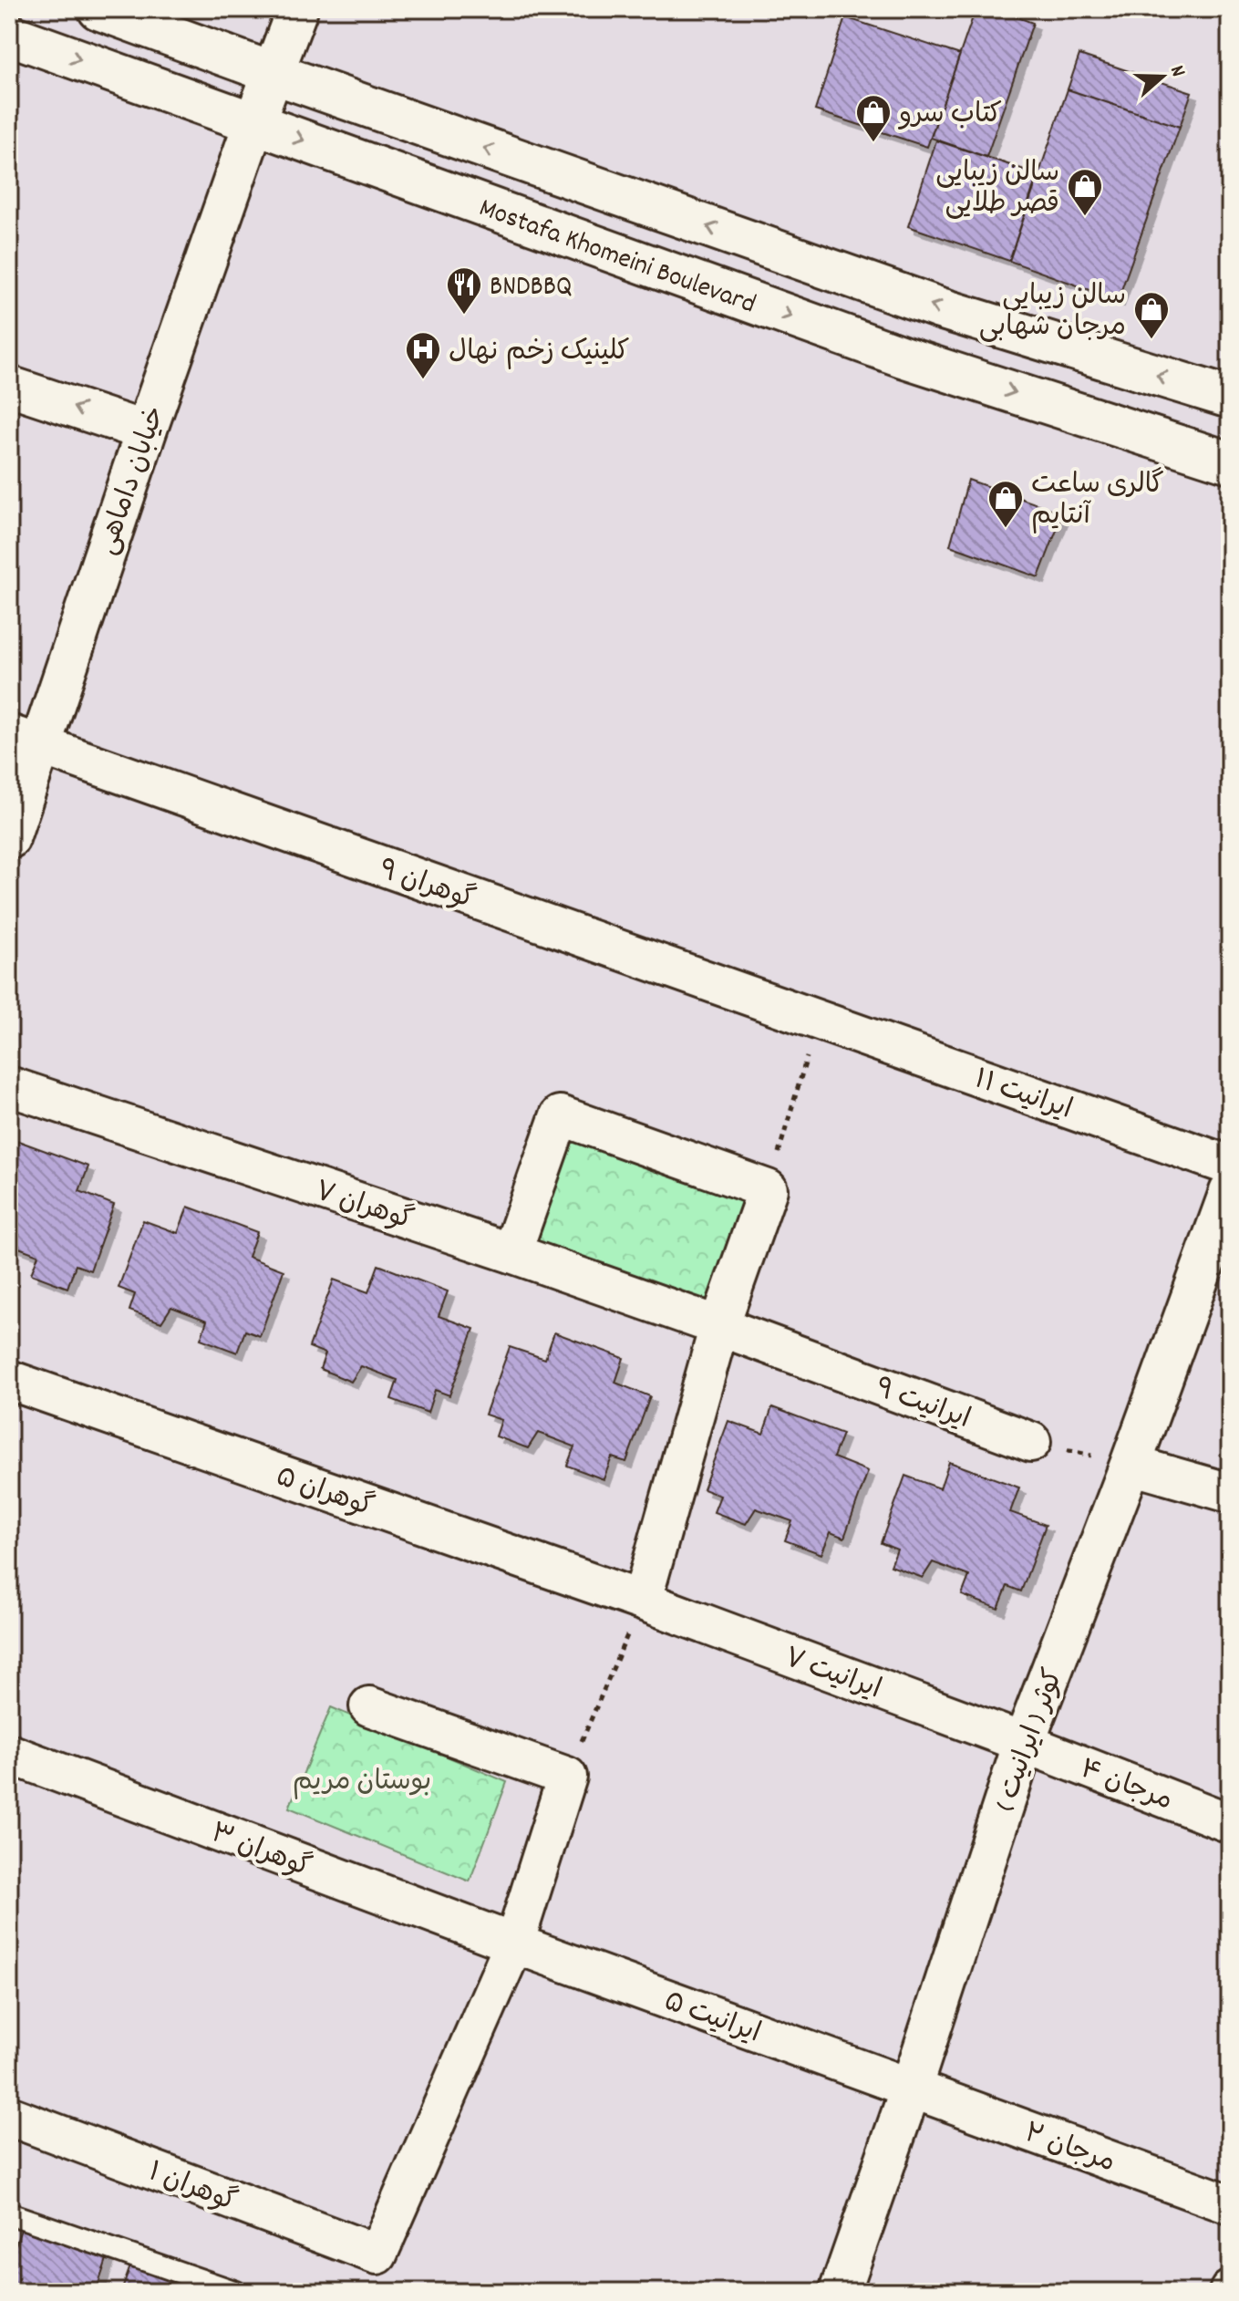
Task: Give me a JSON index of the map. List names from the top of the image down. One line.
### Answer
{"streets":{"main road":["Mostafa Khomeini Boulevard","خیابان داماهی","کوثر ( ایرانیت )"],"street":["گوهران ۹","ایرانیت ۱۱","گوهران ۷","ایرانیت ۹","گوهران ۵","ایرانیت ۷","مرجان ۴","گوهران ۳","ایرانیت ۵","مرجان ۲","گوهران ۱"]},"crossings":[["Mostafa Khomeini Boulevard","خیابان داماهی"],["خیابان داماهی","گوهران ۹"],["گوهران ۹","ایرانیت ۱۱"],["گوهران ۷","ایرانیت ۹"],["گوهران ۵","ایرانیت ۷"],["ایرانیت ۷","کوثر ( ایرانیت )"],["ایرانیت ۷","مرجان ۴"],["کوثر ( ایرانیت )","مرجان ۴"],["کوثر ( ایرانیت )","ایرانیت ۵"],["کوثر ( ایرانیت )","مرجان ۲"],["گوهران ۳","ایرانیت ۵"],["گوهران ۳","گوهران ۱"],["ایرانیت ۵","مرجان ۲"],["ایرانیت ۵","گوهران ۱"]],"parks":["بوستان مریم"],"places":{"shop":["کتاب سرو","سالن زیبایی قصر طلایی","سالن زیبایی مرجان شهابی","گالری ساعت آنتایم"],"restaurant":["BNDBBQ"],"hospital":["کلینیک زخم نهال"]},"north":"right"}
